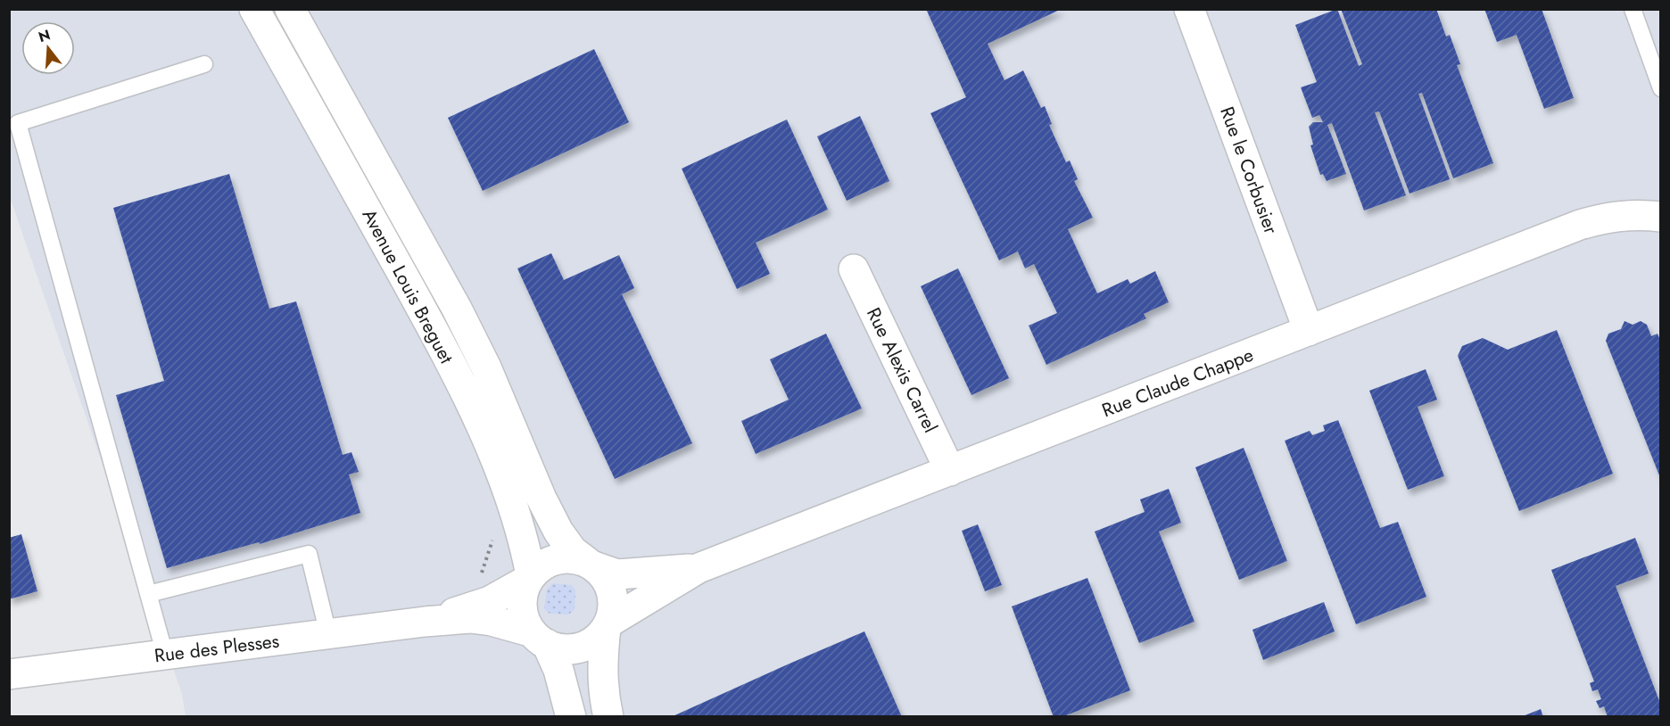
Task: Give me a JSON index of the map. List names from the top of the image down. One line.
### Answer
{"streets":{"street":["Rue le Corbusier","Avenue Louis Breguet","Rue Alexis Carrel","Rue Claude Chappe","Rue des Plesses"]},"crossings":[["Rue le Corbusier","Rue Claude Chappe"],["Avenue Louis Breguet","Rue Claude Chappe"],["Avenue Louis Breguet","Rue des Plesses"],["Rue Alexis Carrel","Rue Claude Chappe"],["Rue Claude Chappe","Rue des Plesses"]],"north":"top"}
